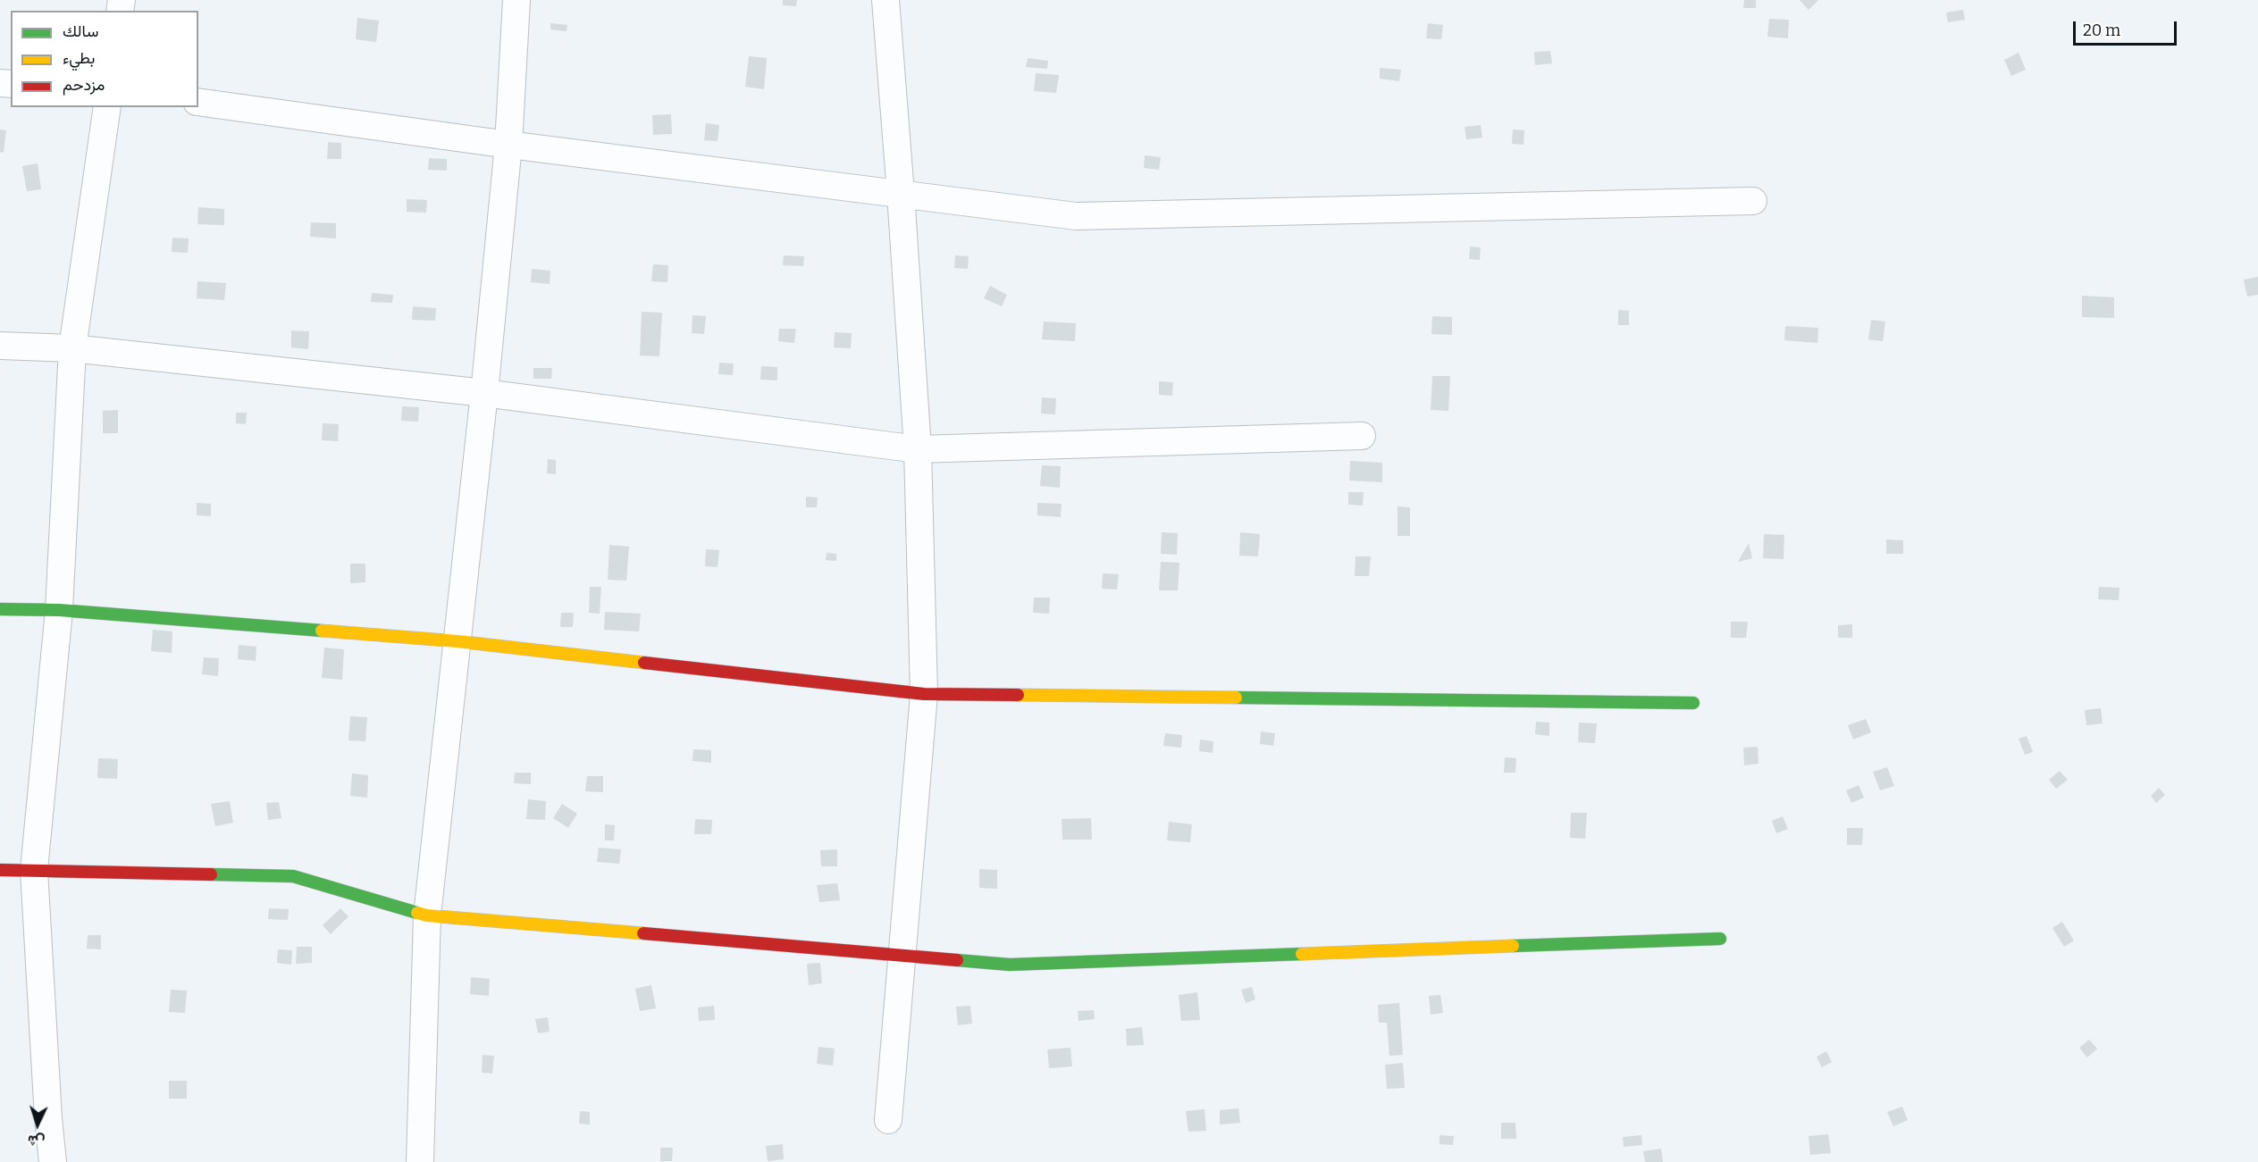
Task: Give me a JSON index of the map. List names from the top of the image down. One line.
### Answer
{"legend":["سالك","بطيء","مزدحم"],"scale_bar":"20 m","north":"bottom"}
